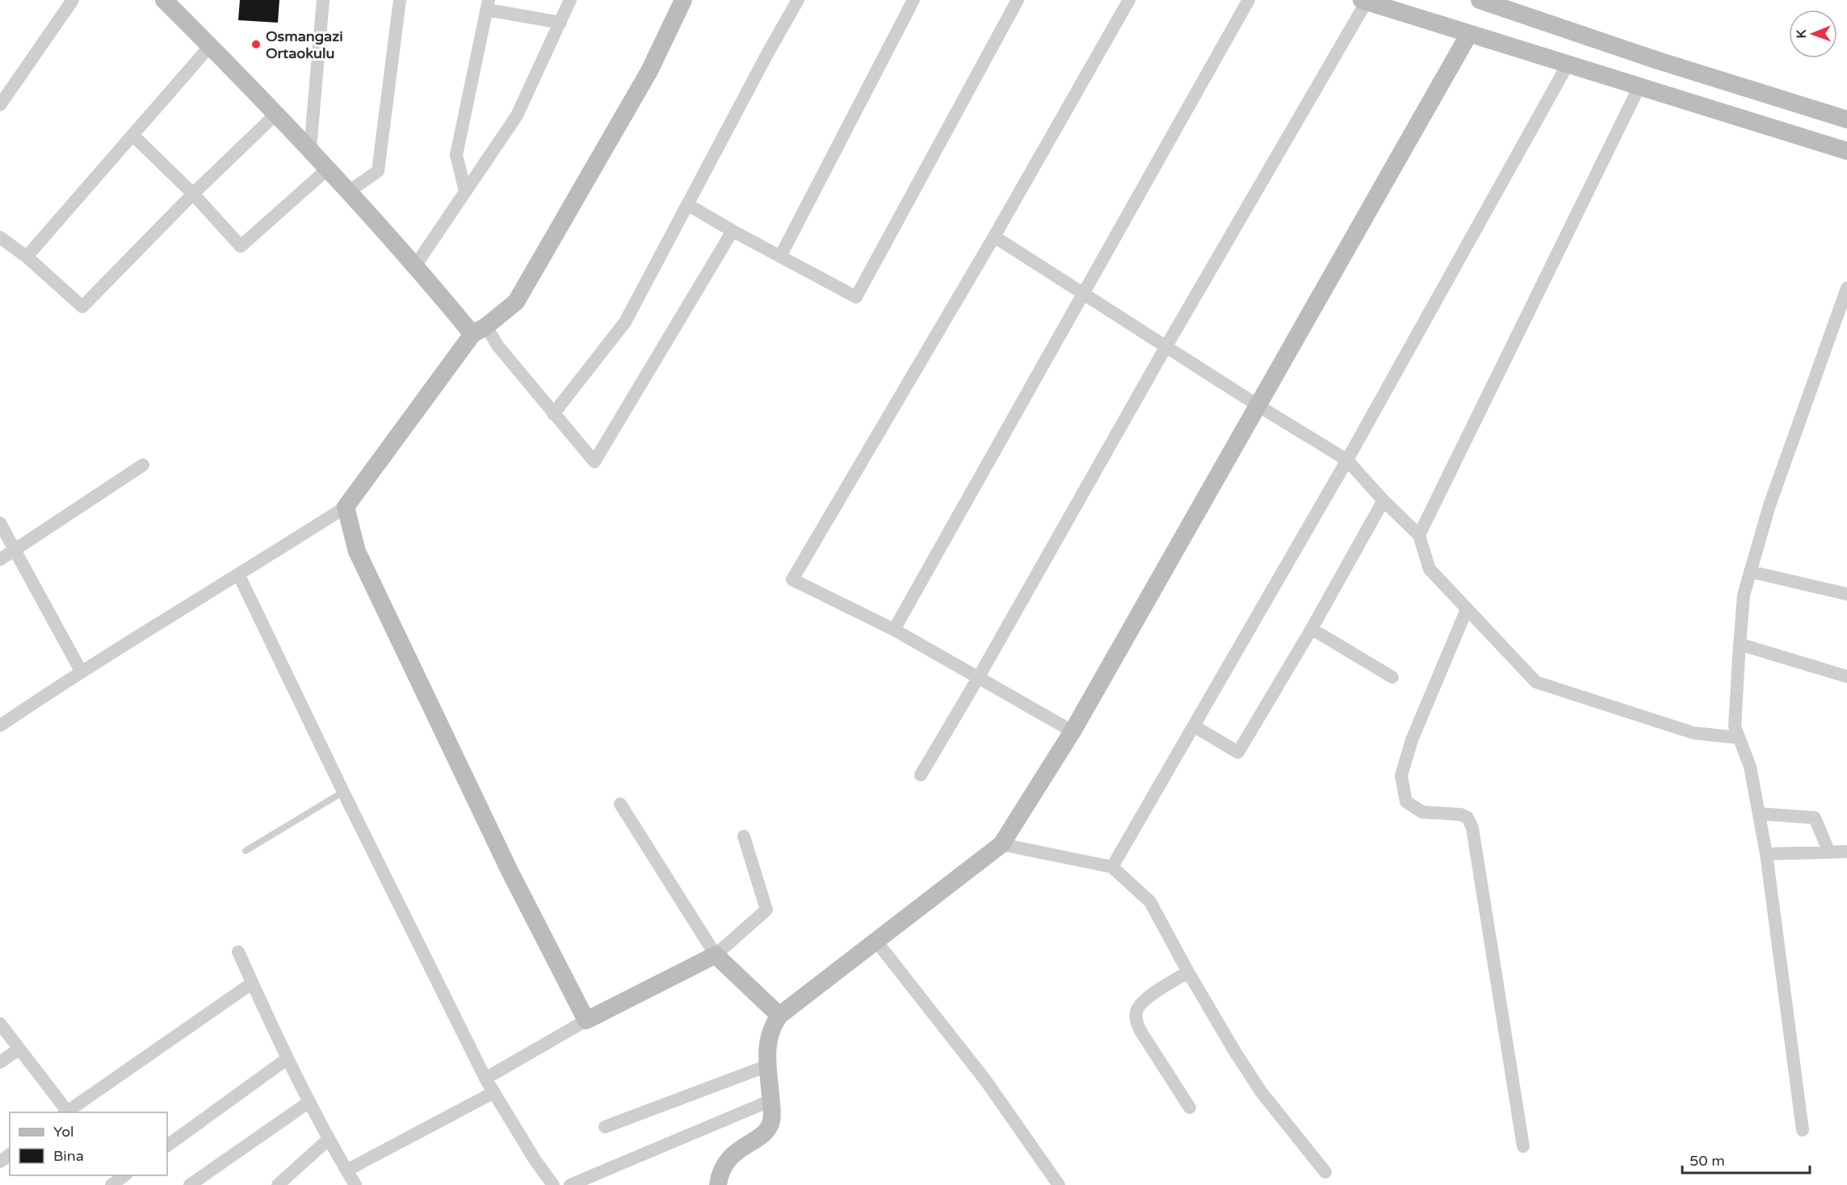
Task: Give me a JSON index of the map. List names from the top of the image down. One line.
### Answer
{"places":["Osmangazi Ortaokulu"],"legend":["Yol","Bina"],"scale_bar":"50 m","north":"left"}
